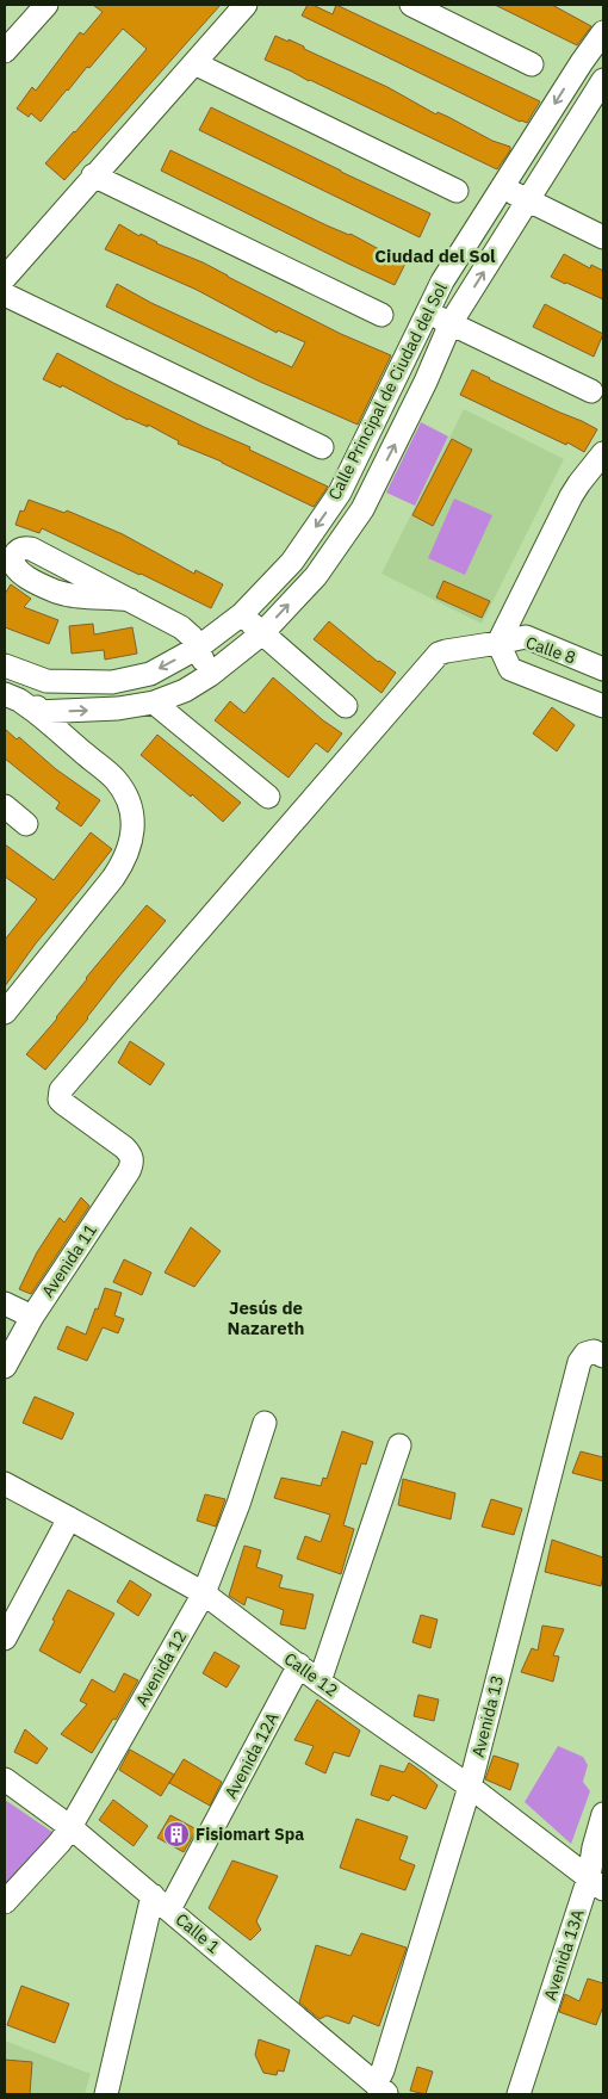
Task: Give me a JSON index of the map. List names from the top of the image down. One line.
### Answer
{"streets":{"street":["Calle Principal de Ciudad del Sol","Calle 8","Avenida 11","Avenida 12","Calle 12","Avenida 13","Avenida 12A","Calle 1","Avenida 13A"]},"crossings":[["Calle 8","Avenida 11"],["Avenida 12","Calle 12"],["Avenida 12","Calle 1"],["Calle 12","Avenida 13"],["Calle 12","Avenida 12A"],["Calle 12","Avenida 13A"],["Avenida 13","Calle 1"],["Avenida 12A","Calle 1"]],"districts":["Ciudad del Sol","Jesús de Nazareth"],"places":{"building":["Fisiomart Spa"]}}
